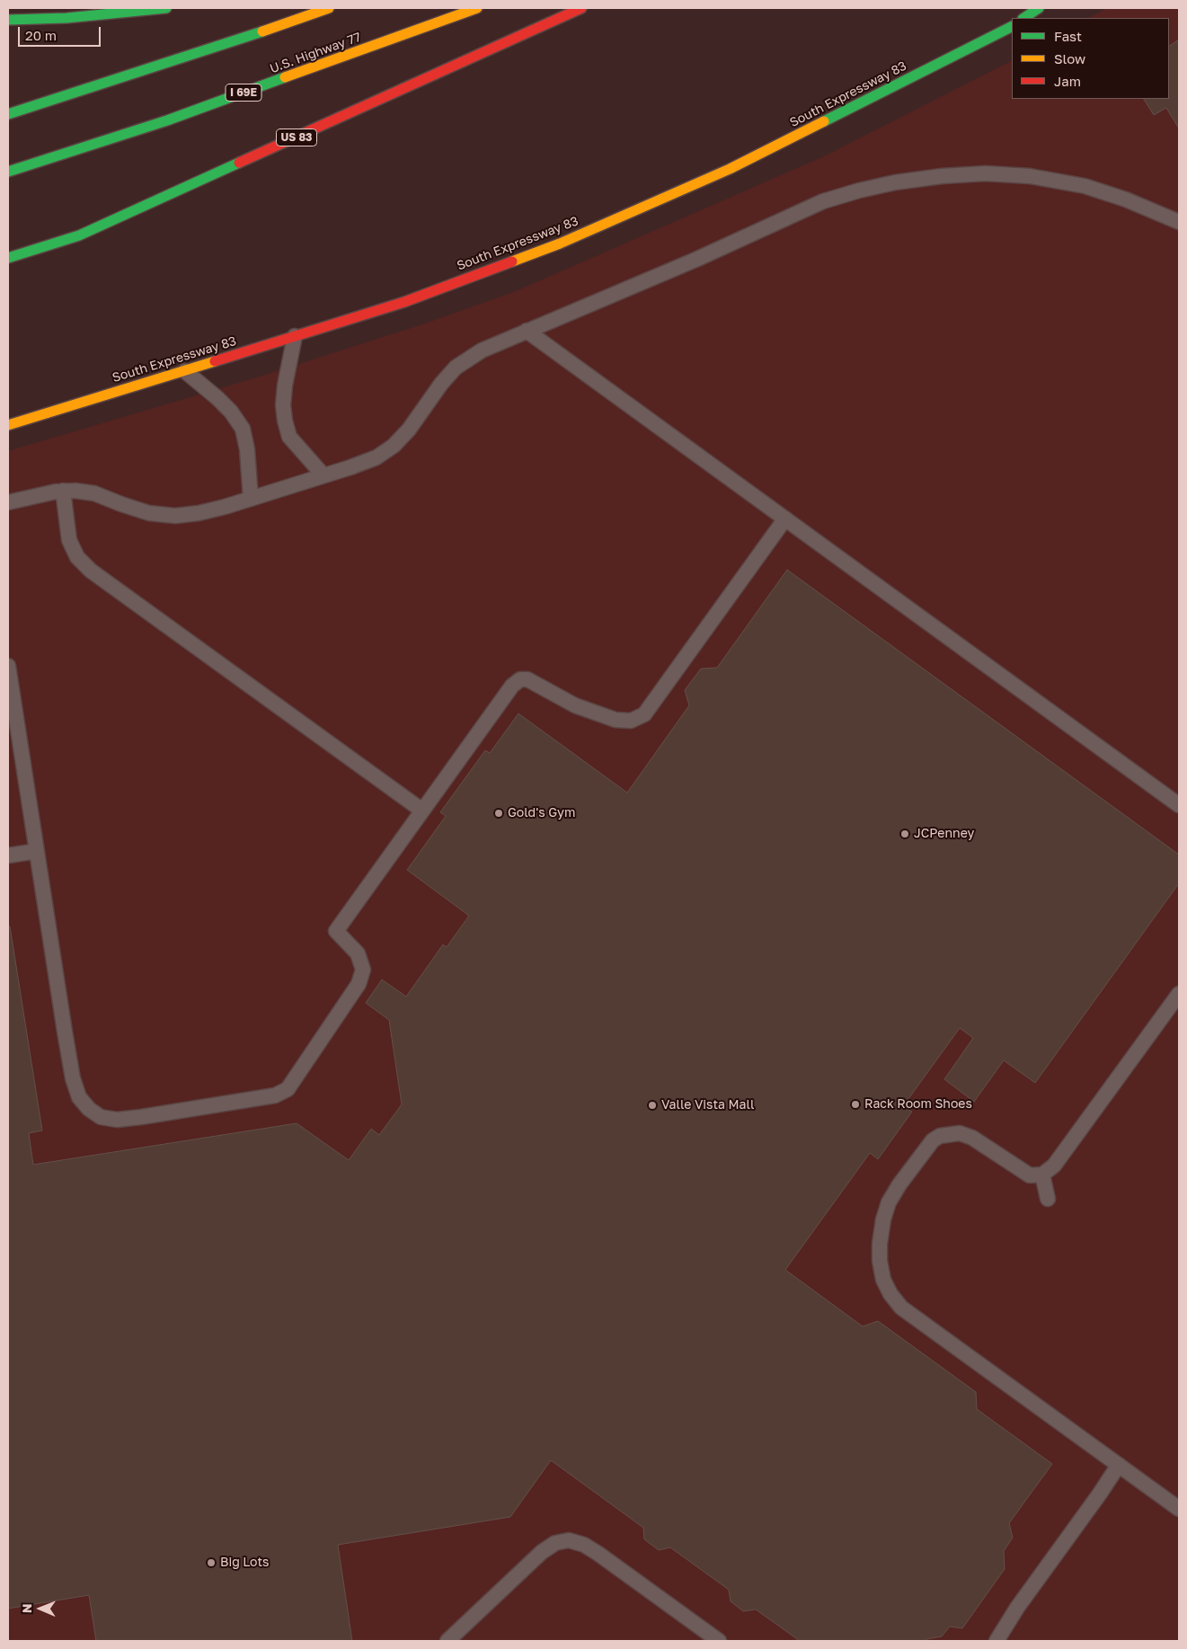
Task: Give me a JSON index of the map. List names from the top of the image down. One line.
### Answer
{"streets":{"main road":["U.S. Highway 77","I 69E","South Expressway 83","US 83"]},"places":["Gold's Gym","JCPenney","Rack Room Shoes","Valle Vista Mall","Big Lots"],"legend":["Fast","Slow","Jam"],"scale_bar":"20 m","north":"left"}
